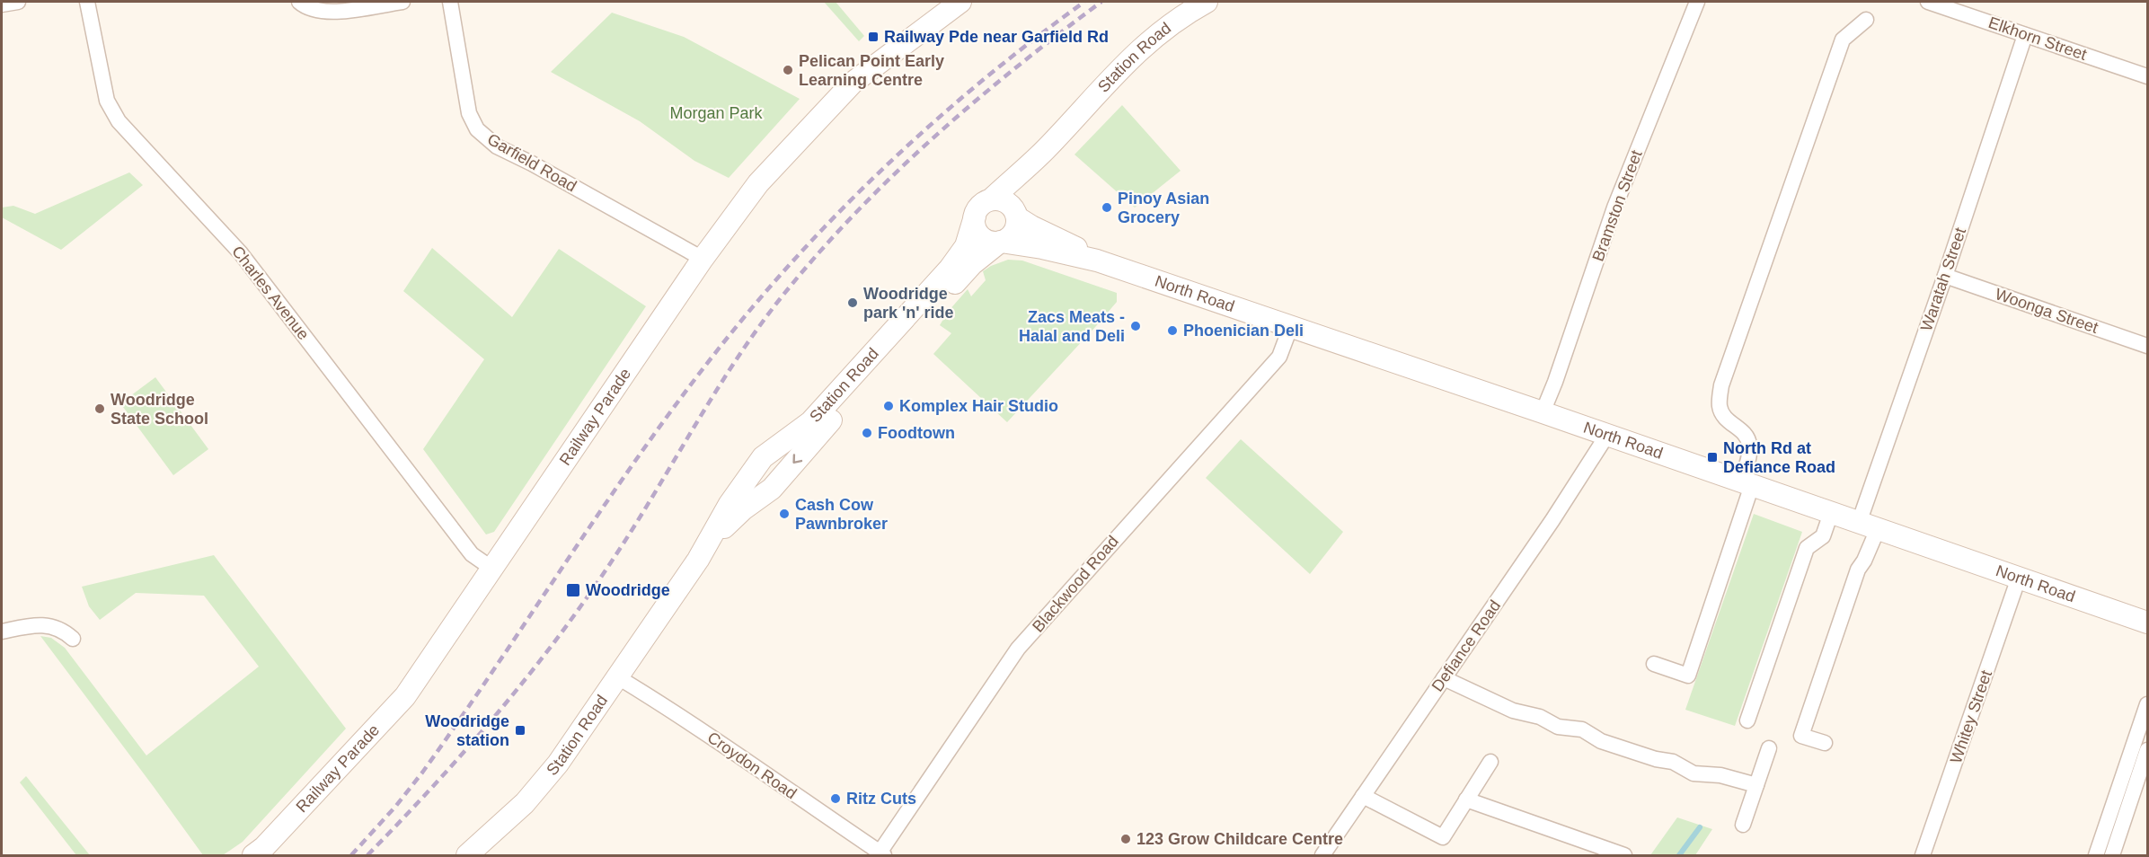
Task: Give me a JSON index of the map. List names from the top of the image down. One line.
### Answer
{"streets":{"street":["Elkhorn Street","Station Road","Garfield Road","Bramston Street","Waratah Street","Charles Avenue","North Road","Woonga Street","Railway Parade","Blackwood Road","Defiance Road","Whitey Street","Croydon Road"]},"crossings":[["Elkhorn Street","Waratah Street"],["Station Road","North Road"],["Station Road","Croydon Road"],["Garfield Road","Railway Parade"],["Bramston Street","North Road"],["Waratah Street","North Road"],["Waratah Street","Woonga Street"],["Charles Avenue","Railway Parade"],["North Road","Blackwood Road"],["North Road","Defiance Road"],["North Road","Whitey Street"],["Blackwood Road","Croydon Road"]],"parks":["Morgan Park"],"places":{"transit":["Railway Pde near Garfield Rd","North Rd at Defiance Road","Woodridge","Woodridge station"],"other":["Pelican Point Early Learning Centre","Pinoy Asian Grocery","Woodridge park 'n' ride","Zacs Meats - Halal and Deli","Phoenician Deli","Komplex Hair Studio","Woodridge State School","Foodtown","Cash Cow Pawnbroker","Ritz Cuts","123 Grow Childcare Centre"]}}
